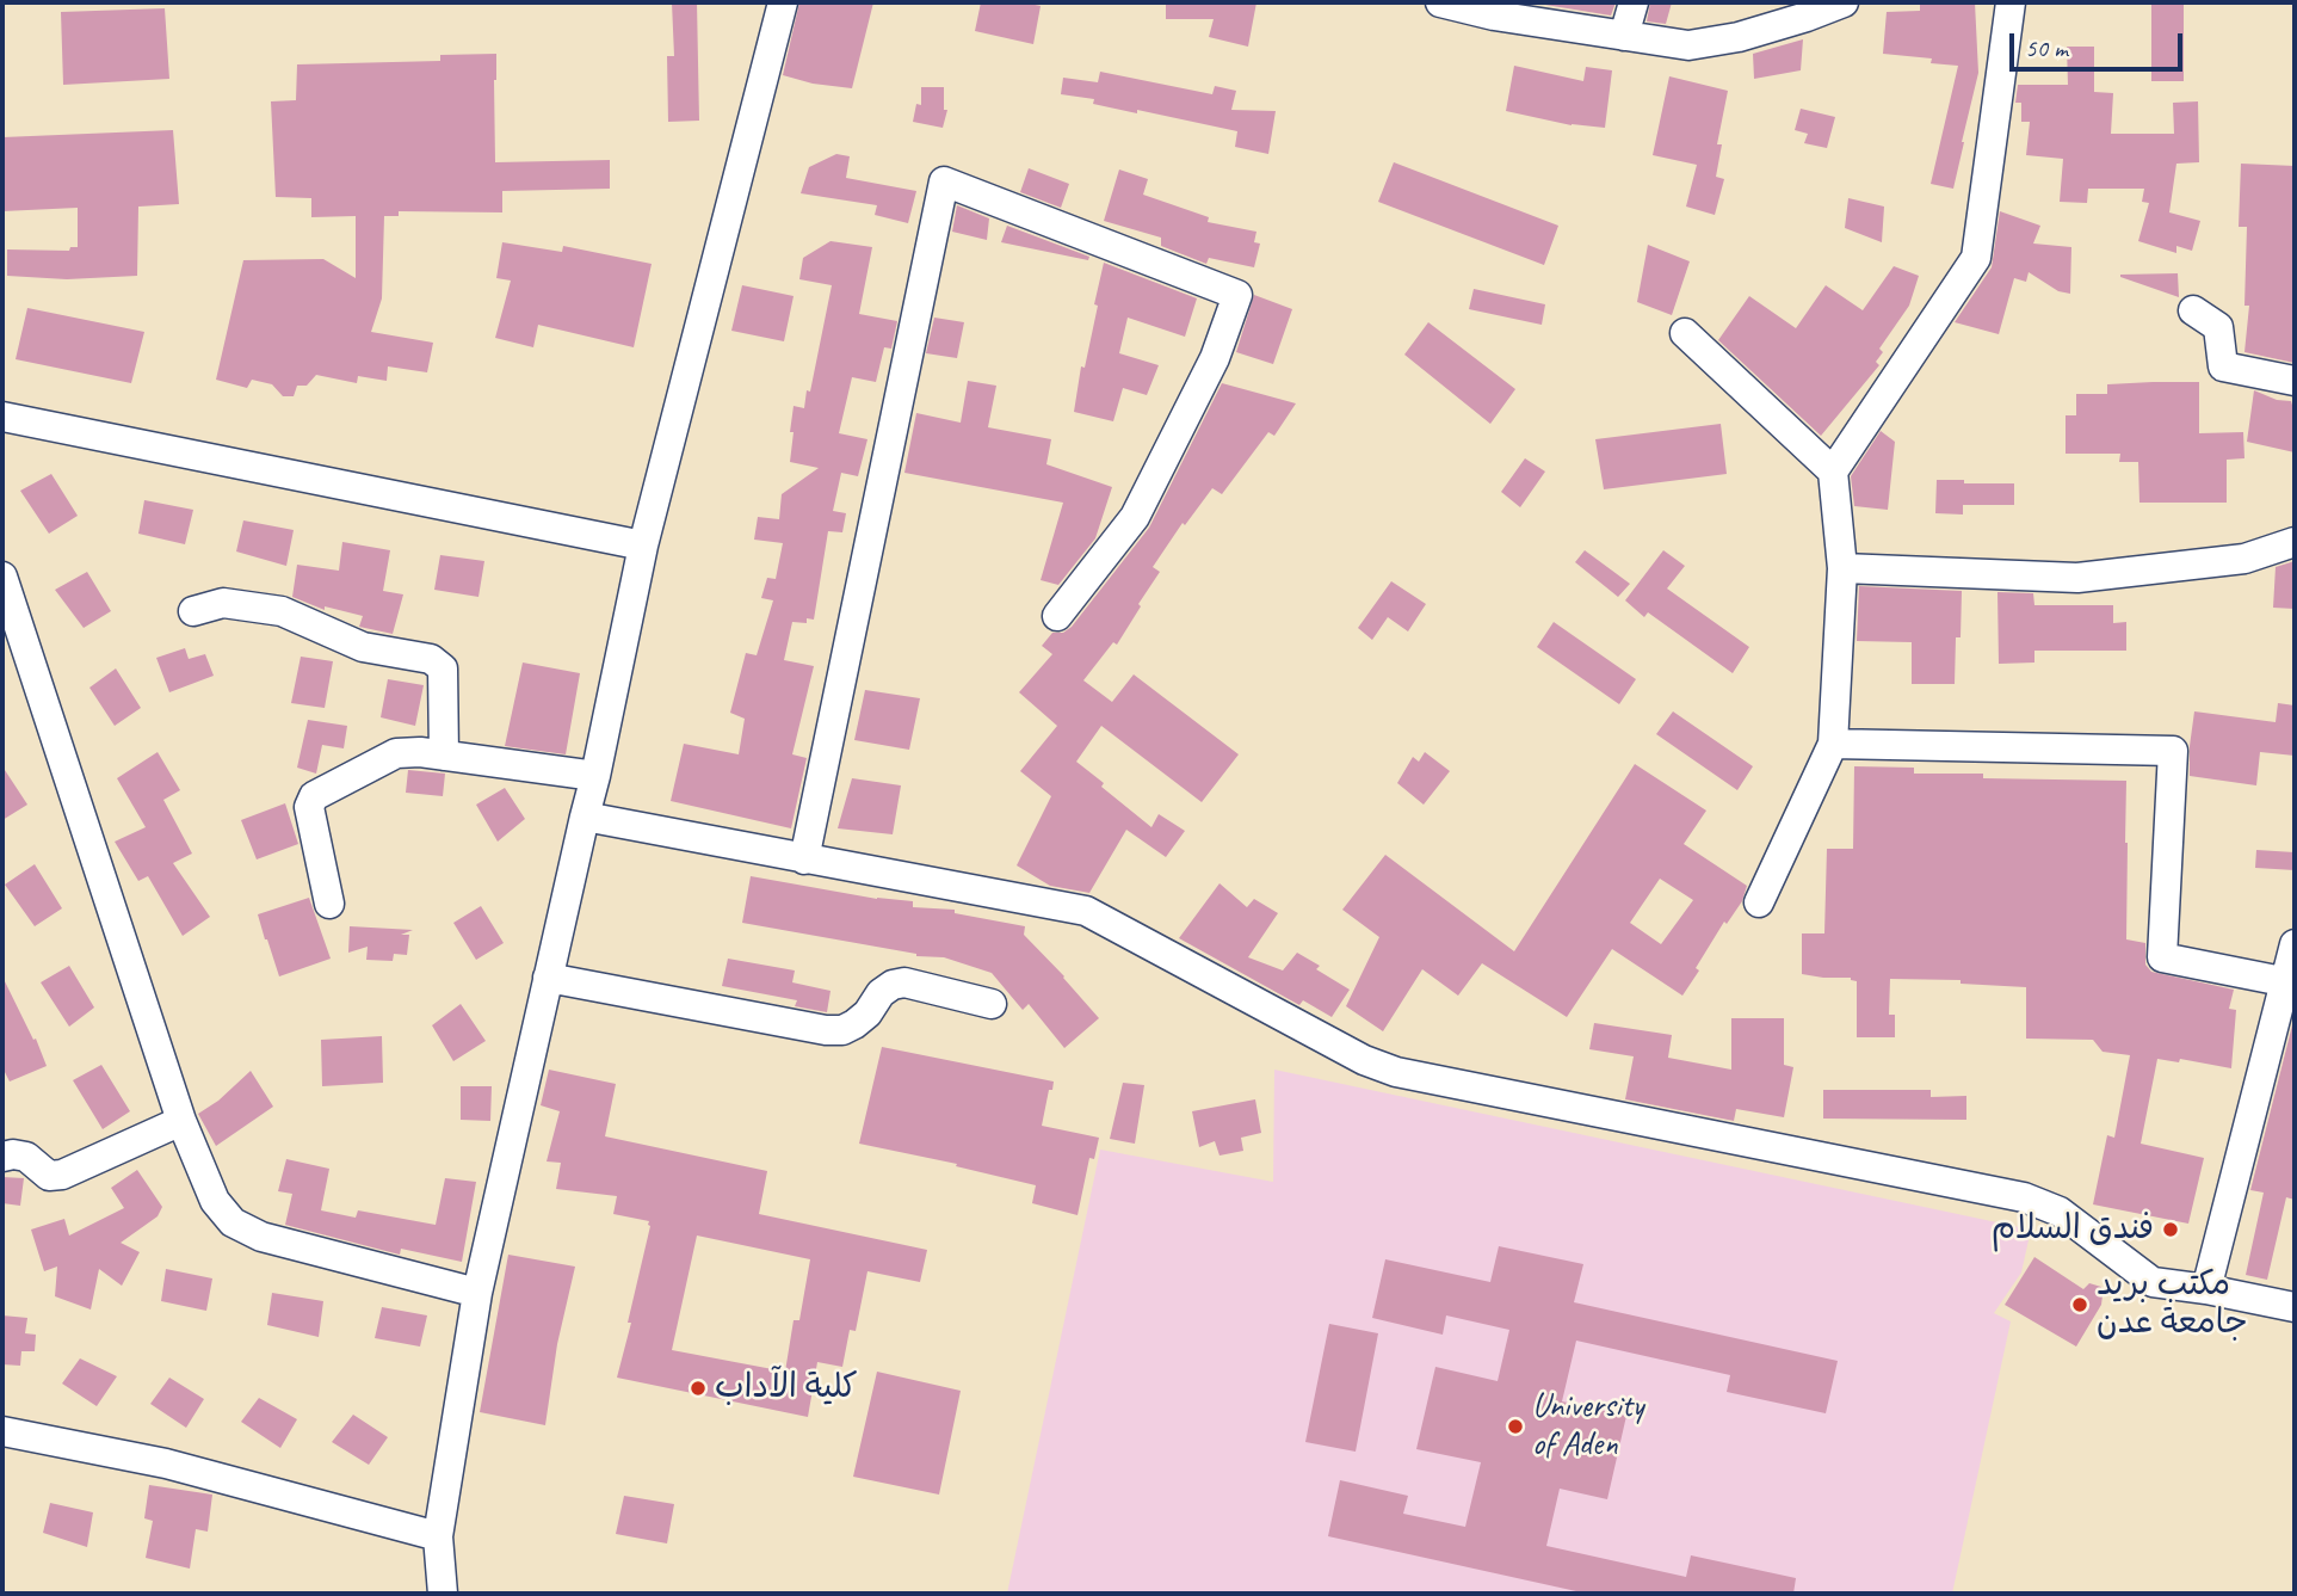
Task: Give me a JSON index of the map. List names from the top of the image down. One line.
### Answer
{"places":["فندق السلام","مكتب بريد جامعة عدن","كلية الآداب","University of Aden"],"scale_bar":"50 m"}
